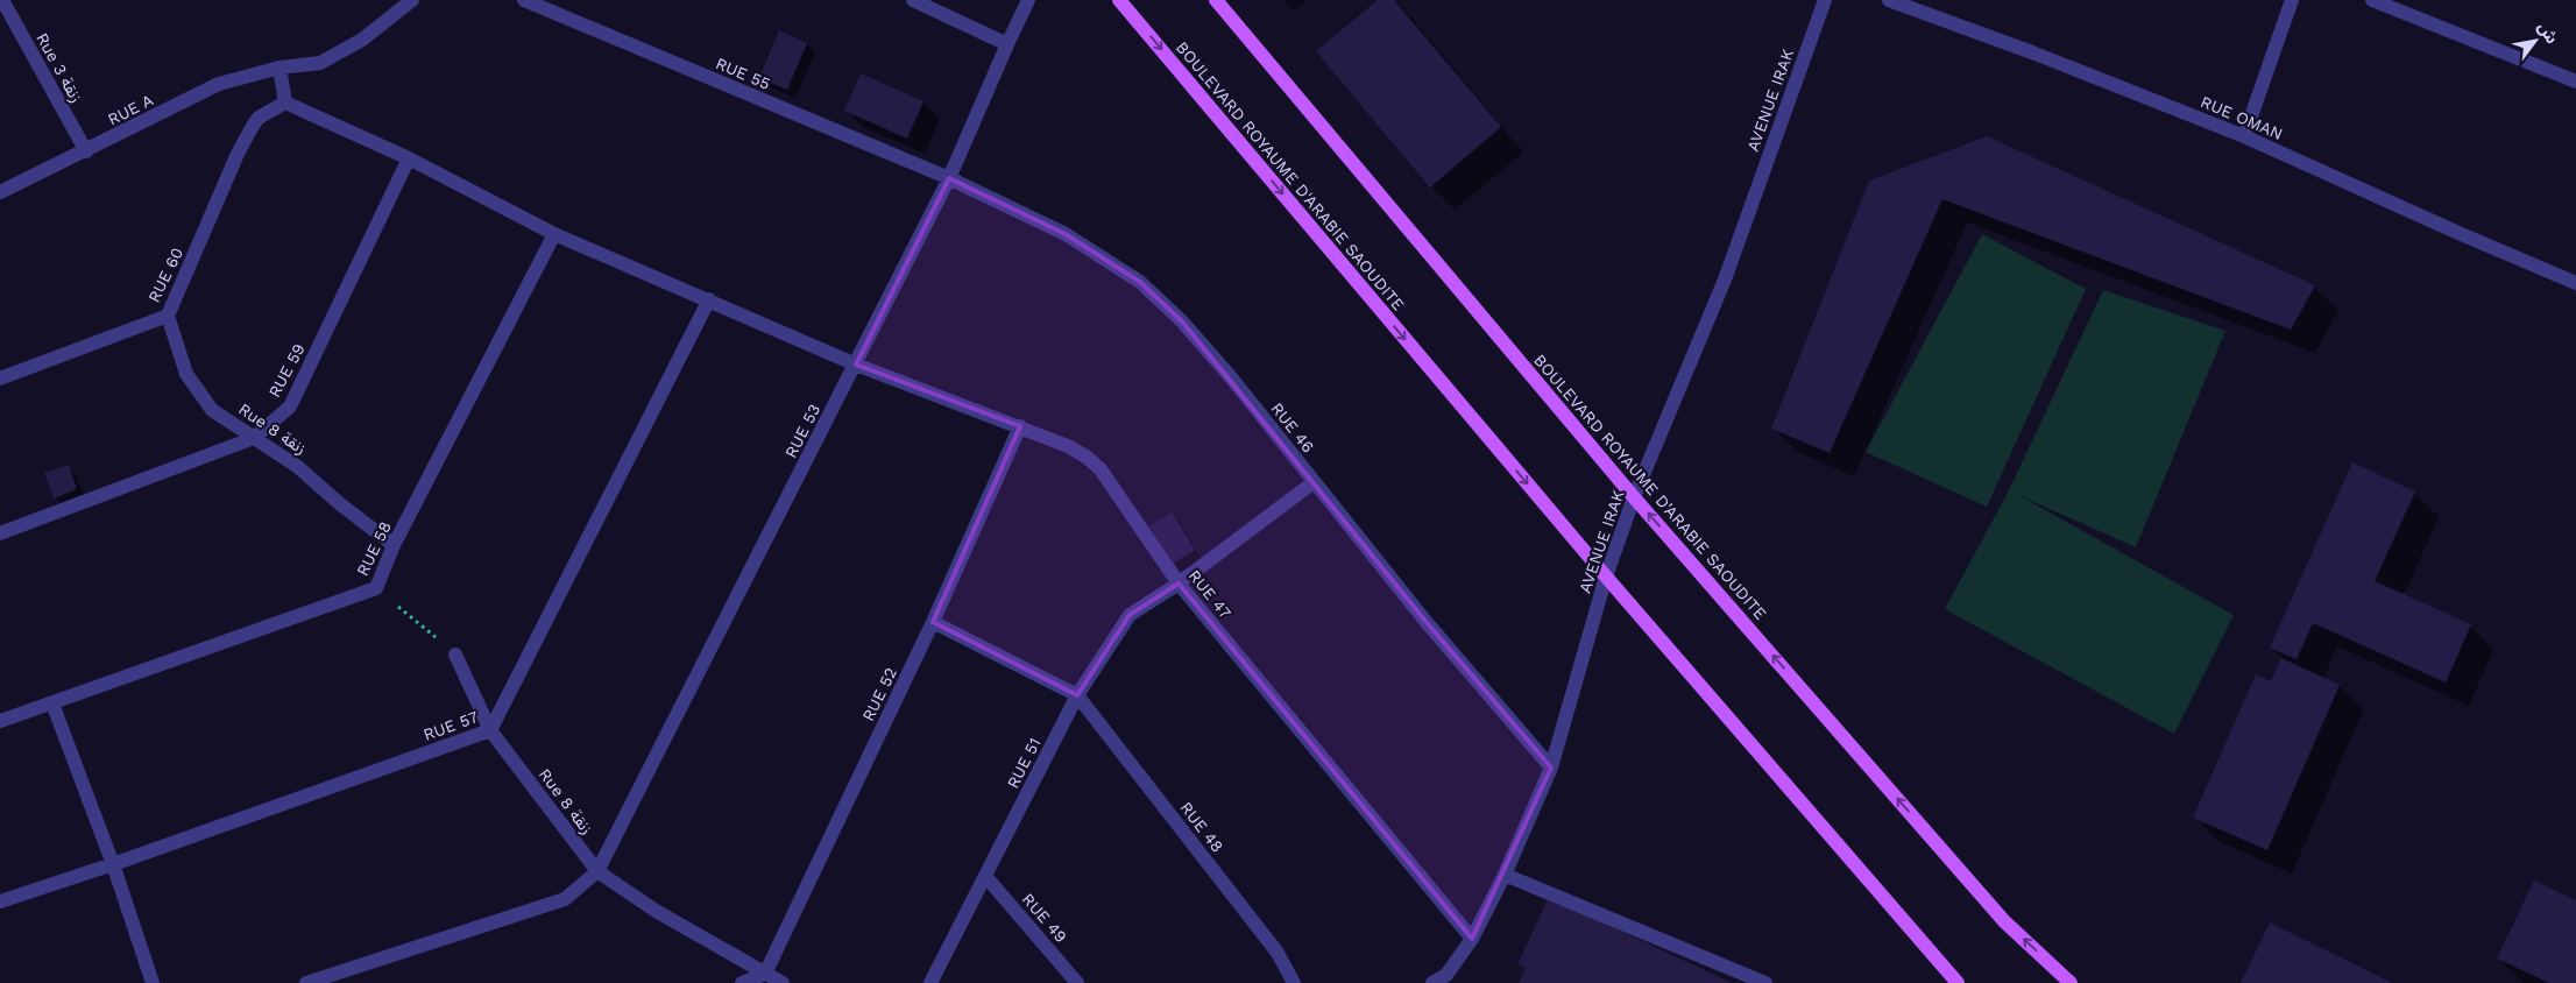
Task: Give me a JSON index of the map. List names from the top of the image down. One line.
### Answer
{"streets":{"main road":["BOULEVARD ROYAUME D'ARABIE SAOUDITE"],"street":["Rue 3 زنقة","RUE 55","AVENUE IRAK","RUE A","RUE OMAN","RUE 60","RUE 59","RUE 46","Rue 8 زنقة","RUE 53","RUE 58","RUE 47","RUE 52","RUE 57","RUE 51","RUE 48","RUE 49"]},"crossings":[["Rue 3 زنقة","RUE A"],["RUE 55","RUE 46"],["RUE 55","RUE 53"],["AVENUE IRAK","BOULEVARD ROYAUME D'ARABIE SAOUDITE"],["AVENUE IRAK","RUE 46"],["AVENUE IRAK","RUE 47"],["RUE 60","Rue 8 زنقة"],["RUE 60","RUE 47"],["RUE 59","Rue 8 زنقة"],["RUE 59","RUE 47"],["RUE 46","RUE 53"],["RUE 46","RUE 51"],["Rue 8 زنقة","RUE 53"],["Rue 8 زنقة","RUE 58"],["Rue 8 زنقة","RUE 52"],["Rue 8 زنقة","RUE 57"],["RUE 53","RUE 47"],["RUE 58","RUE 47"],["RUE 47","RUE 52"],["RUE 47","RUE 57"],["RUE 47","RUE 51"],["RUE 51","RUE 48"],["RUE 51","RUE 49"]],"north":"top right"}
